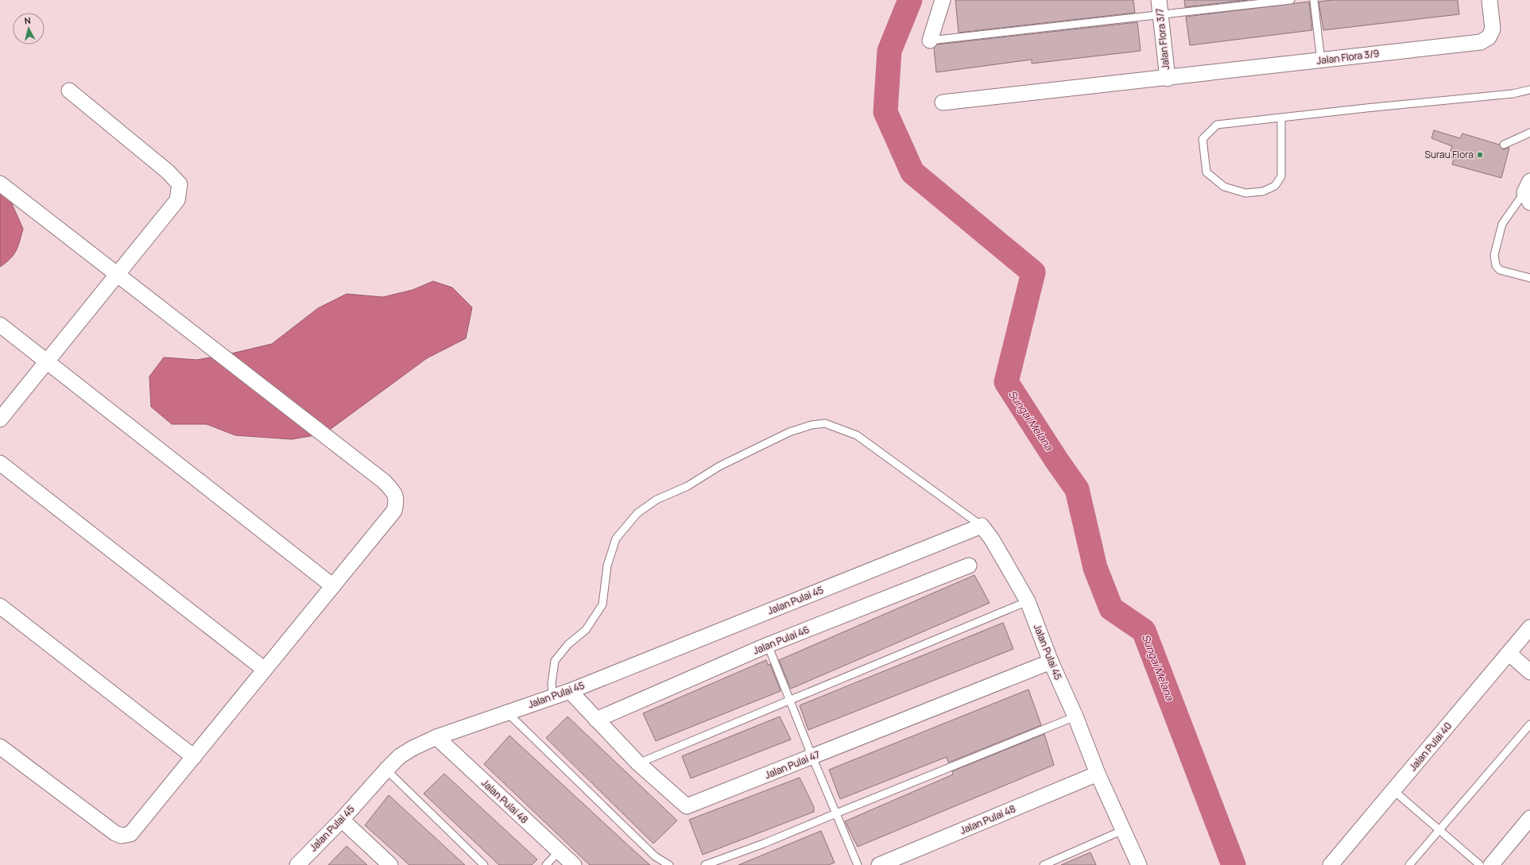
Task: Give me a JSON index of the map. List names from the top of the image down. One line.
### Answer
{"streets":{"street":["Jalan Flora 3/7","Jalan Flora 3/9","Jalan Pulai 45","Jalan Pulai 46","Jalan Pulai 40","Jalan Pulai 47","Jalan Pulai 48"]},"crossings":[["Jalan Flora 3/7","Jalan Flora 3/9"],["Jalan Pulai 45","Jalan Pulai 47"],["Jalan Pulai 45","Jalan Pulai 48"],["Jalan Pulai 46","Jalan Pulai 47"]],"water":["Sungai Melana"],"places":["Surau Flora"],"north":"top"}
